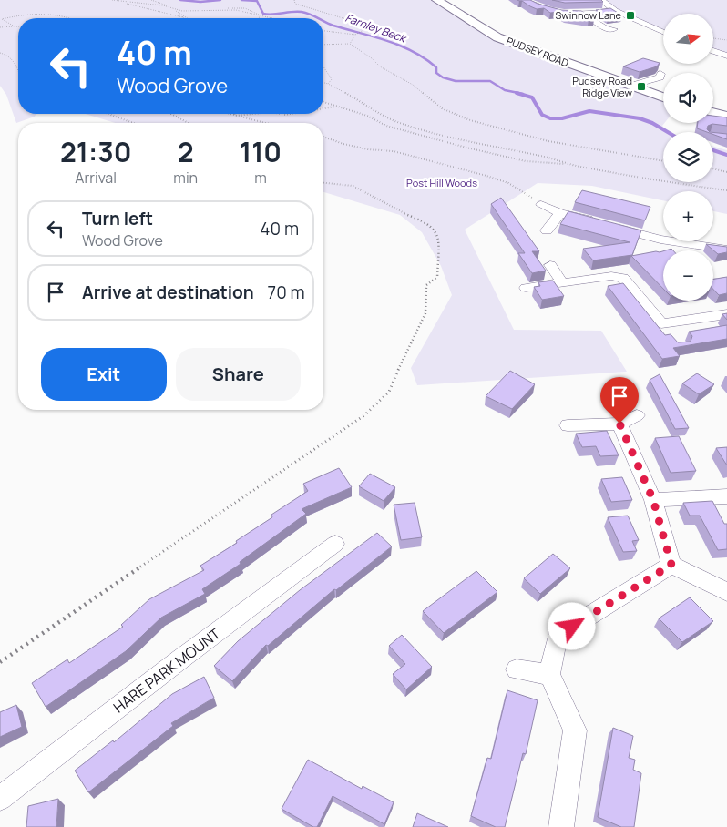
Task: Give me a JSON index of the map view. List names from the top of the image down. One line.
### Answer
{"streets":{"main road":["PUDSEY ROAD"],"street":["HARE PARK MOUNT"]},"water":["Farnley Beck"],"parks":["Post Hill Woods"],"places":{"transit":["Swinnow Lane","Pudsey Road Ridge View"]},"north":"right","page":{"map_buttons":["+","−"],"turn":["40 m","Wood Grove"],"eta":["21:30","Arrival","2","min","110","m"],"list":[{"name":"Turn left","note":"Wood Grove","value":"40 m"},{"name":"Arrive at destination","value":"70 m"}],"buttons":["Exit","Share"]}}
